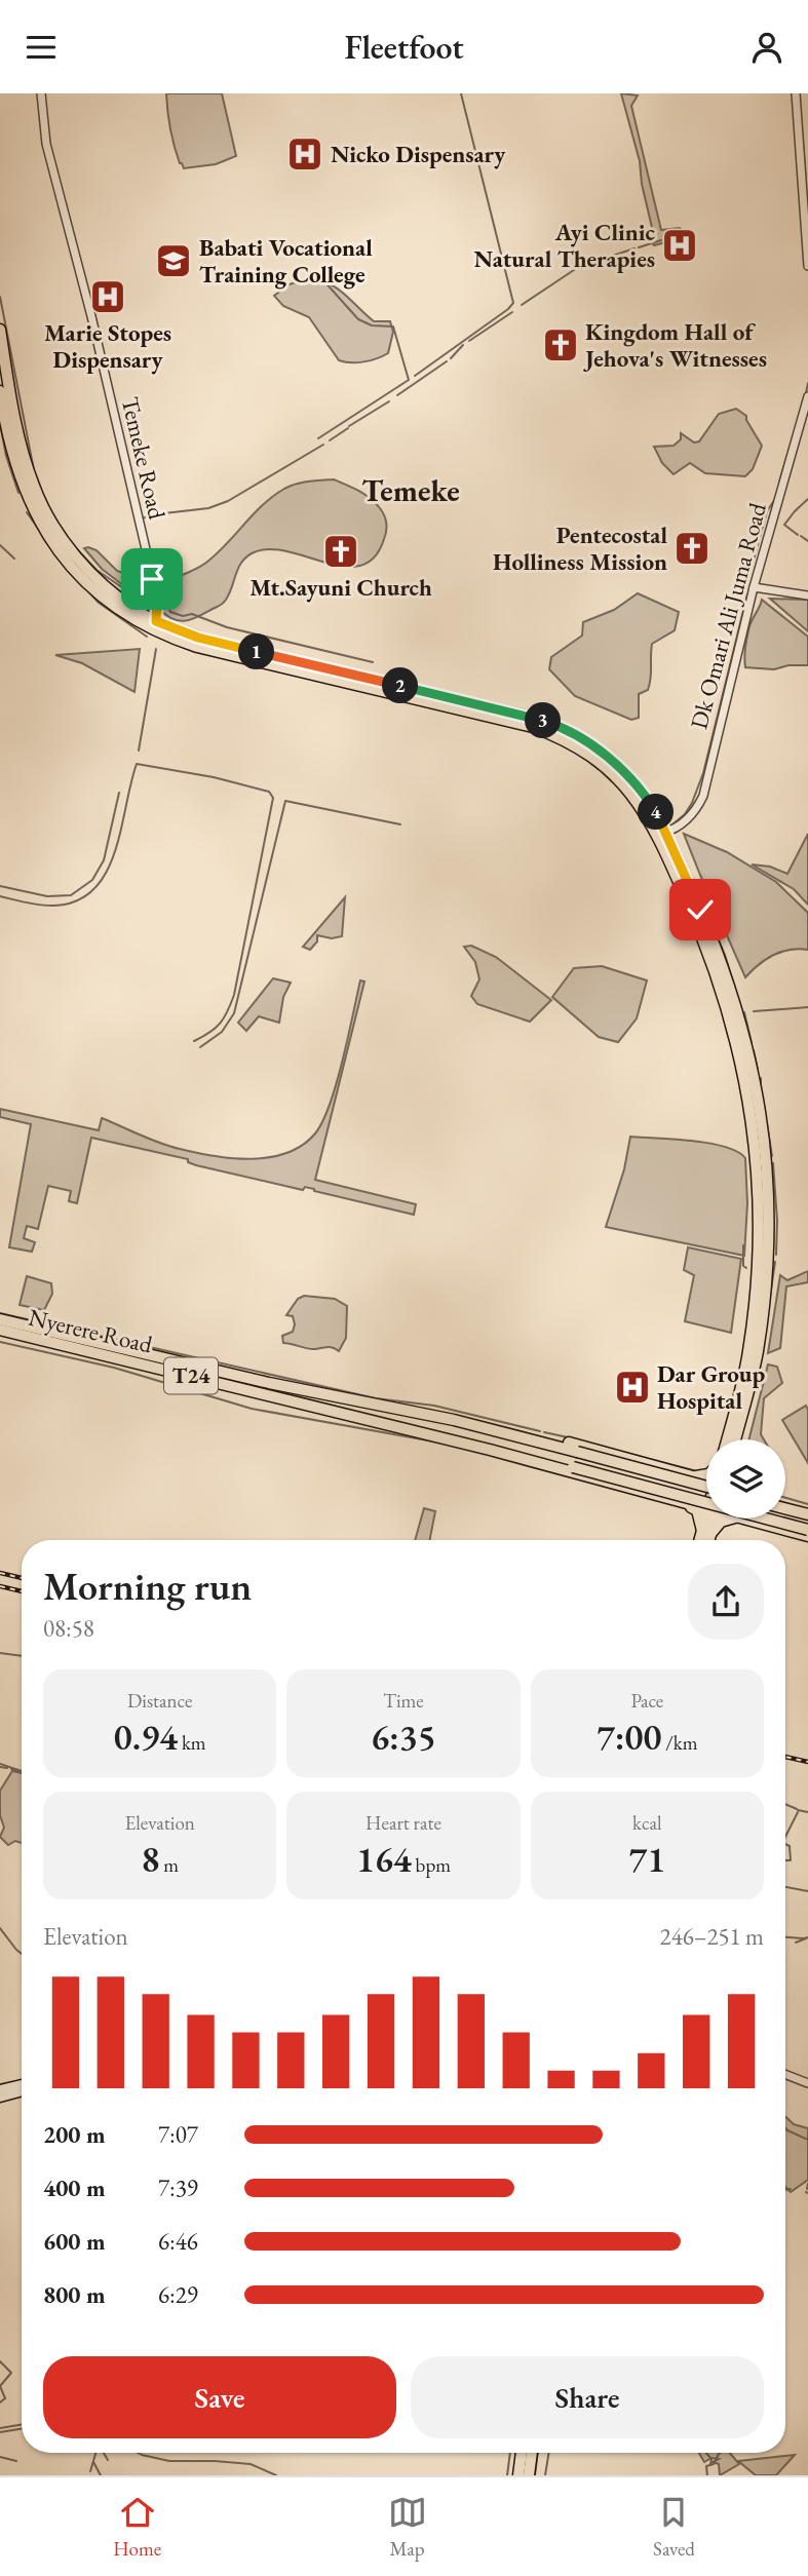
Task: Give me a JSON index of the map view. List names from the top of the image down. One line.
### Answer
{"streets":{"main road":["Nyerere Road","T24"],"street":["Temeke Road","Dk Omari Ali Juma Road"]},"crossings":[["Nyerere Road","T24"]],"districts":["Temeke"],"places":{"hospital":["Nicko Dispensary","Ayi Clinic Natural Therapies","Marie Stopes Dispensary","Dar Group Hospital"],"school or university":["Babati Vocational Training College"],"church":["Kingdom Hall of Jehova's Witnesses","Pentecostal Holliness Mission","Mt.Sayuni Church"]},"page":{"header":"Fleetfoot","pins":["1","2","3","4"],"heading":["Morning run","08:58"],"stats":[["Distance","0.94 km"],["Time","6:35"],["Pace","7:00 /km"],["Elevation","8 m"],["Heart rate","164 bpm"],["kcal","71"]],"chart":["Elevation","246–251 m"],"list":[{"name":"200 m","note":"7:07"},{"name":"400 m","note":"7:39"},{"name":"600 m","note":"6:46"},{"name":"800 m","note":"6:29"}],"buttons":["Save","Share"],"tabs":["Home","Map","Saved"]}}
